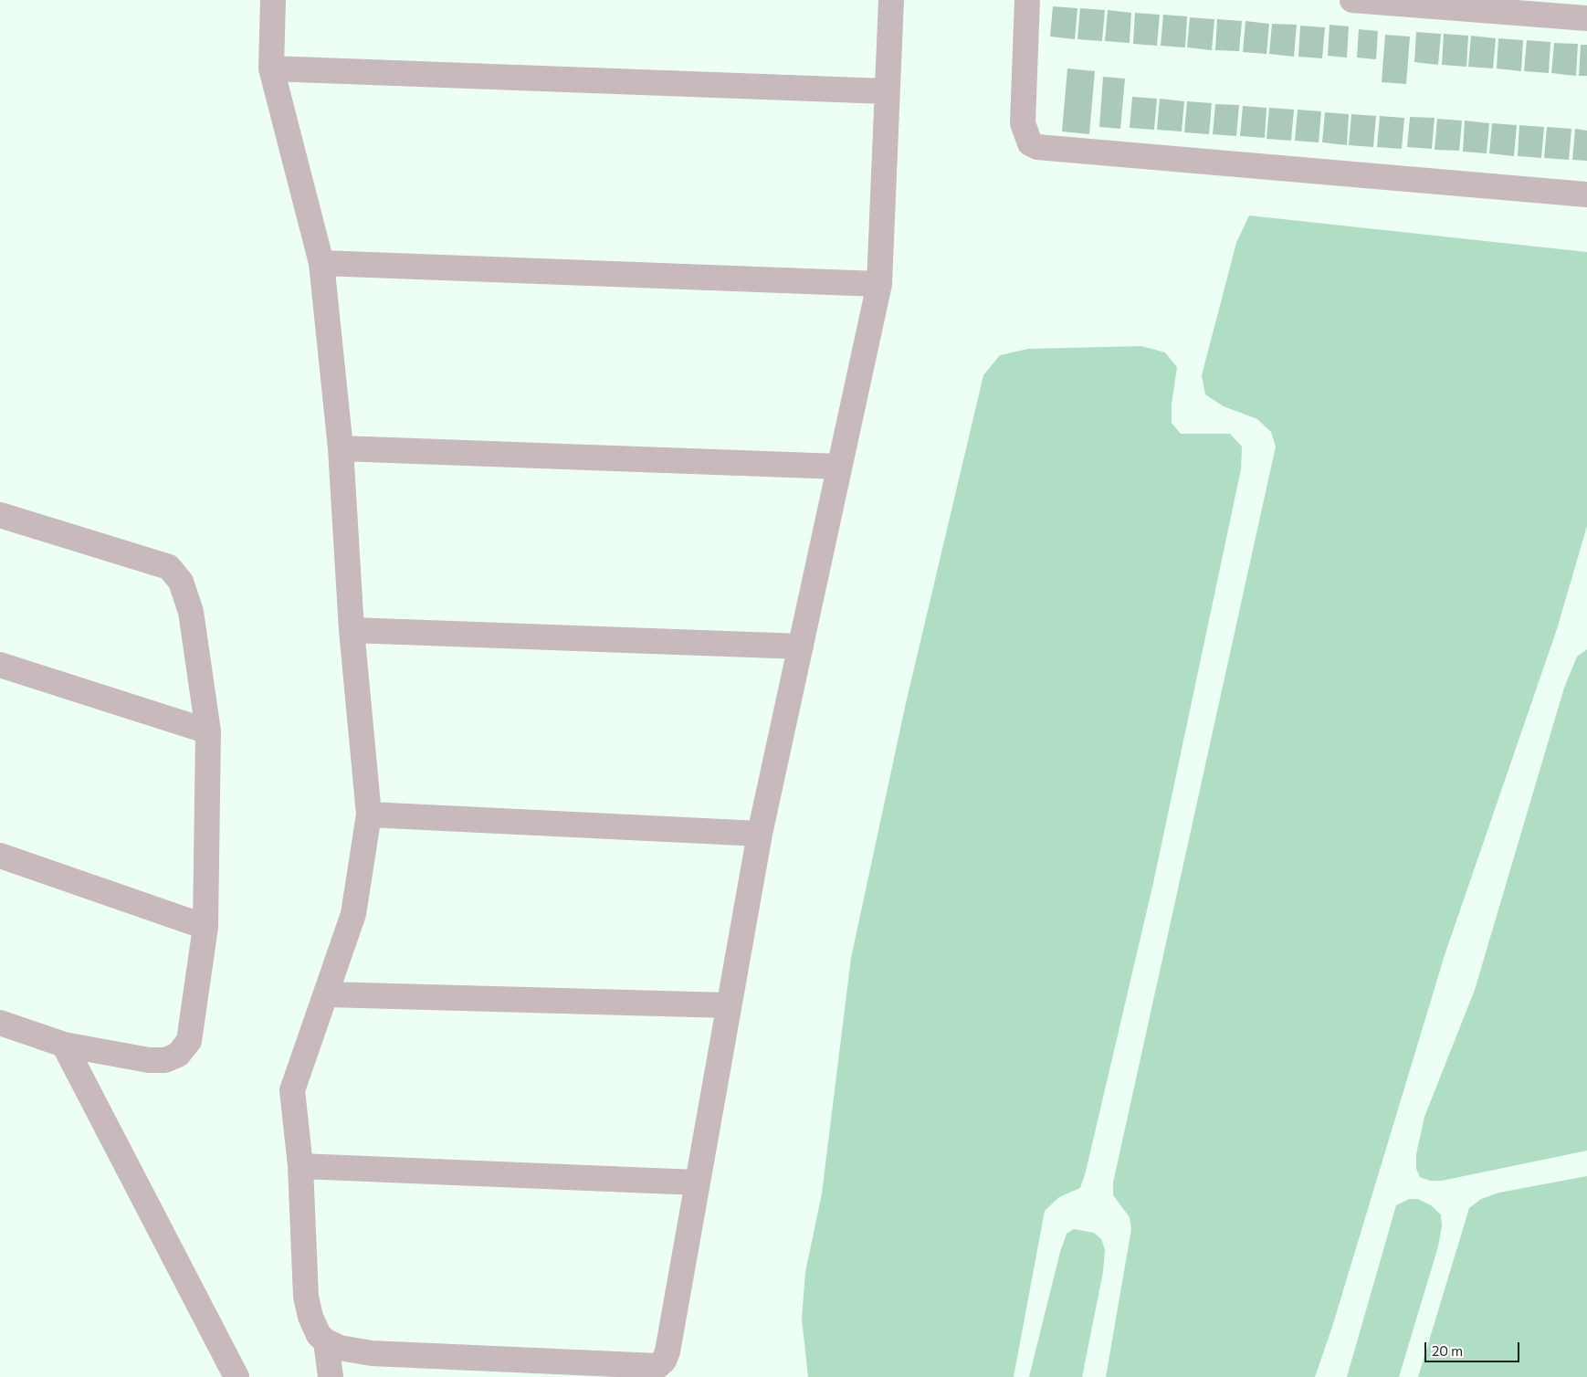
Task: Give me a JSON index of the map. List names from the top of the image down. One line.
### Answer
{"scale_bar":"20 m"}
